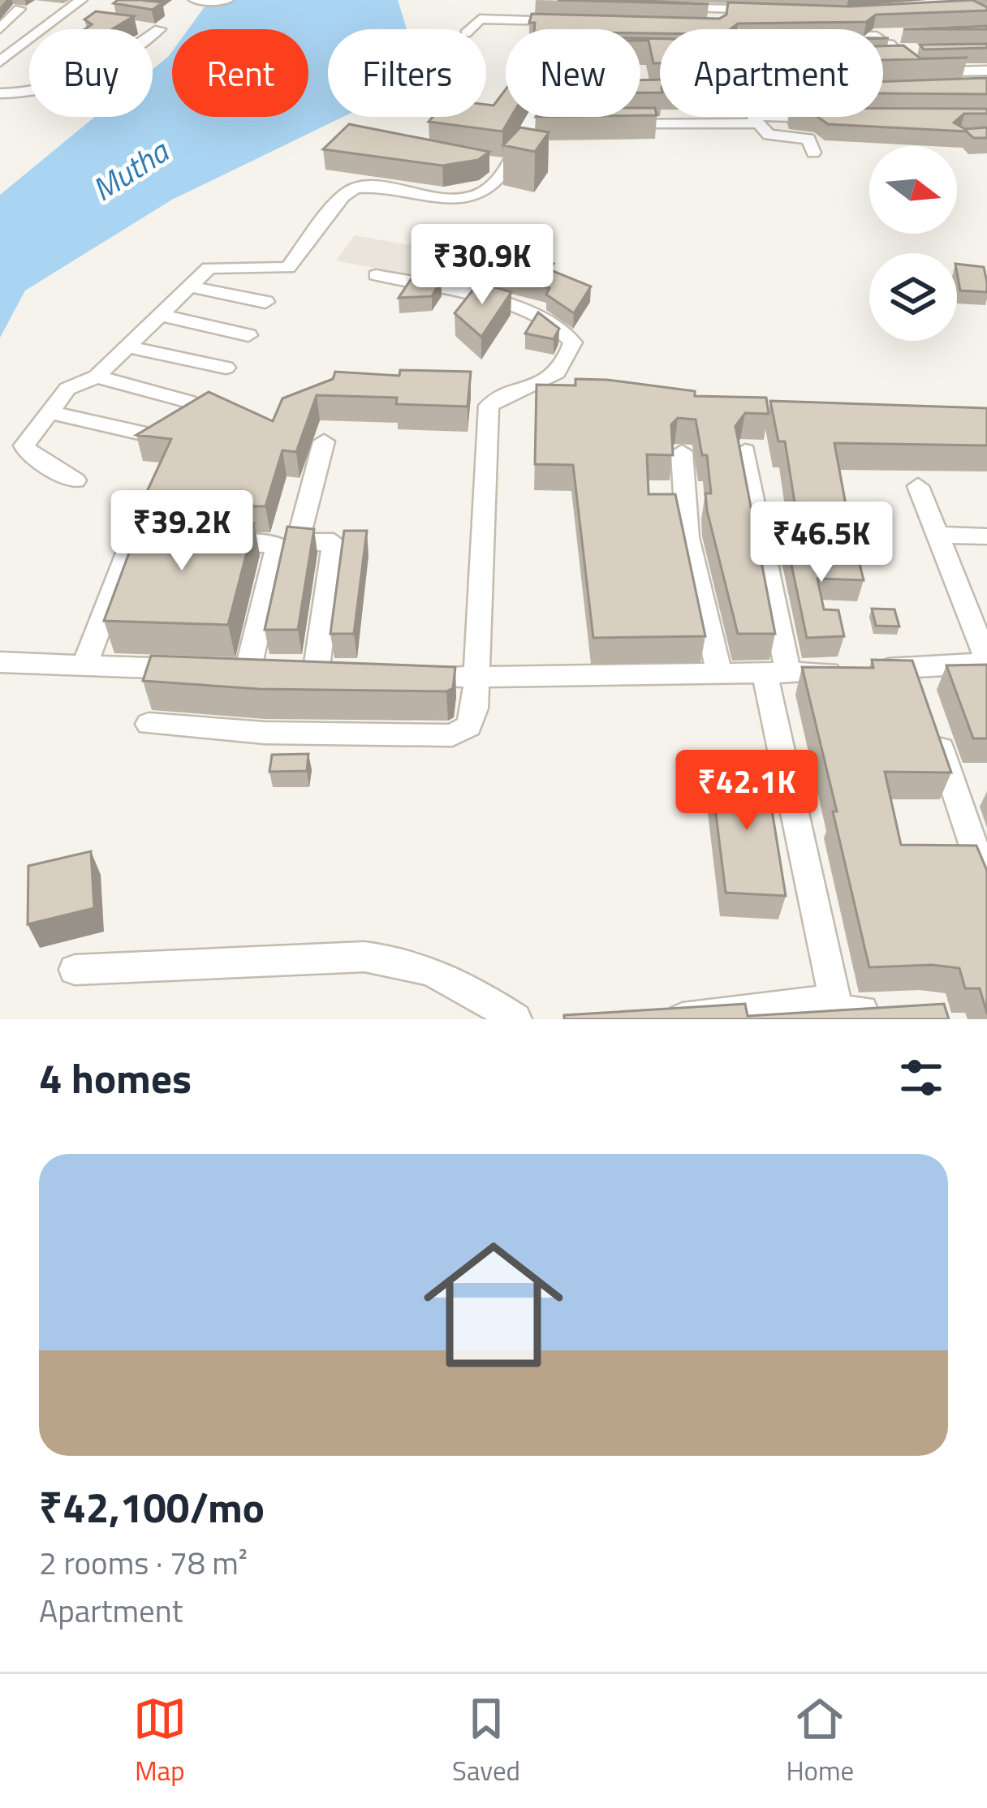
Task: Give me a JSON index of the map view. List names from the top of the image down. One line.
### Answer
{"water":["Mutha"],"north":"right","page":{"chip":["Buy","Rent","Filters","New","Apartment"],"price":["₹30.9K","₹39.2K","₹46.5K","₹42.1K"],"heading":"4 homes","list":[{"name":"₹42,100/mo","note":"2 rooms · 78 m² · Apartment"}],"tabs":["Map","Saved","Home"]}}
